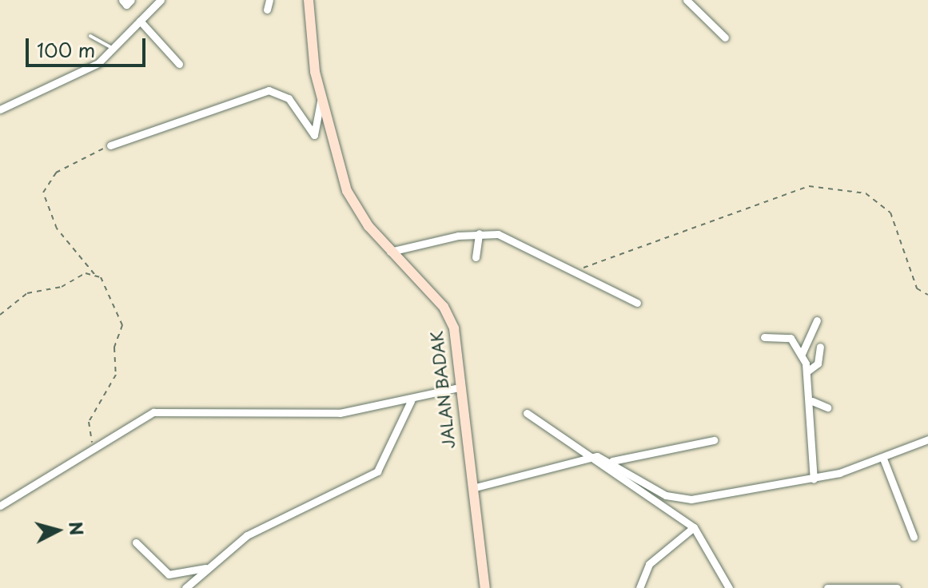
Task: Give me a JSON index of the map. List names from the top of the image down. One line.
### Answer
{"streets":{"street":["JALAN BADAK"]},"scale_bar":"100 m","north":"right"}
